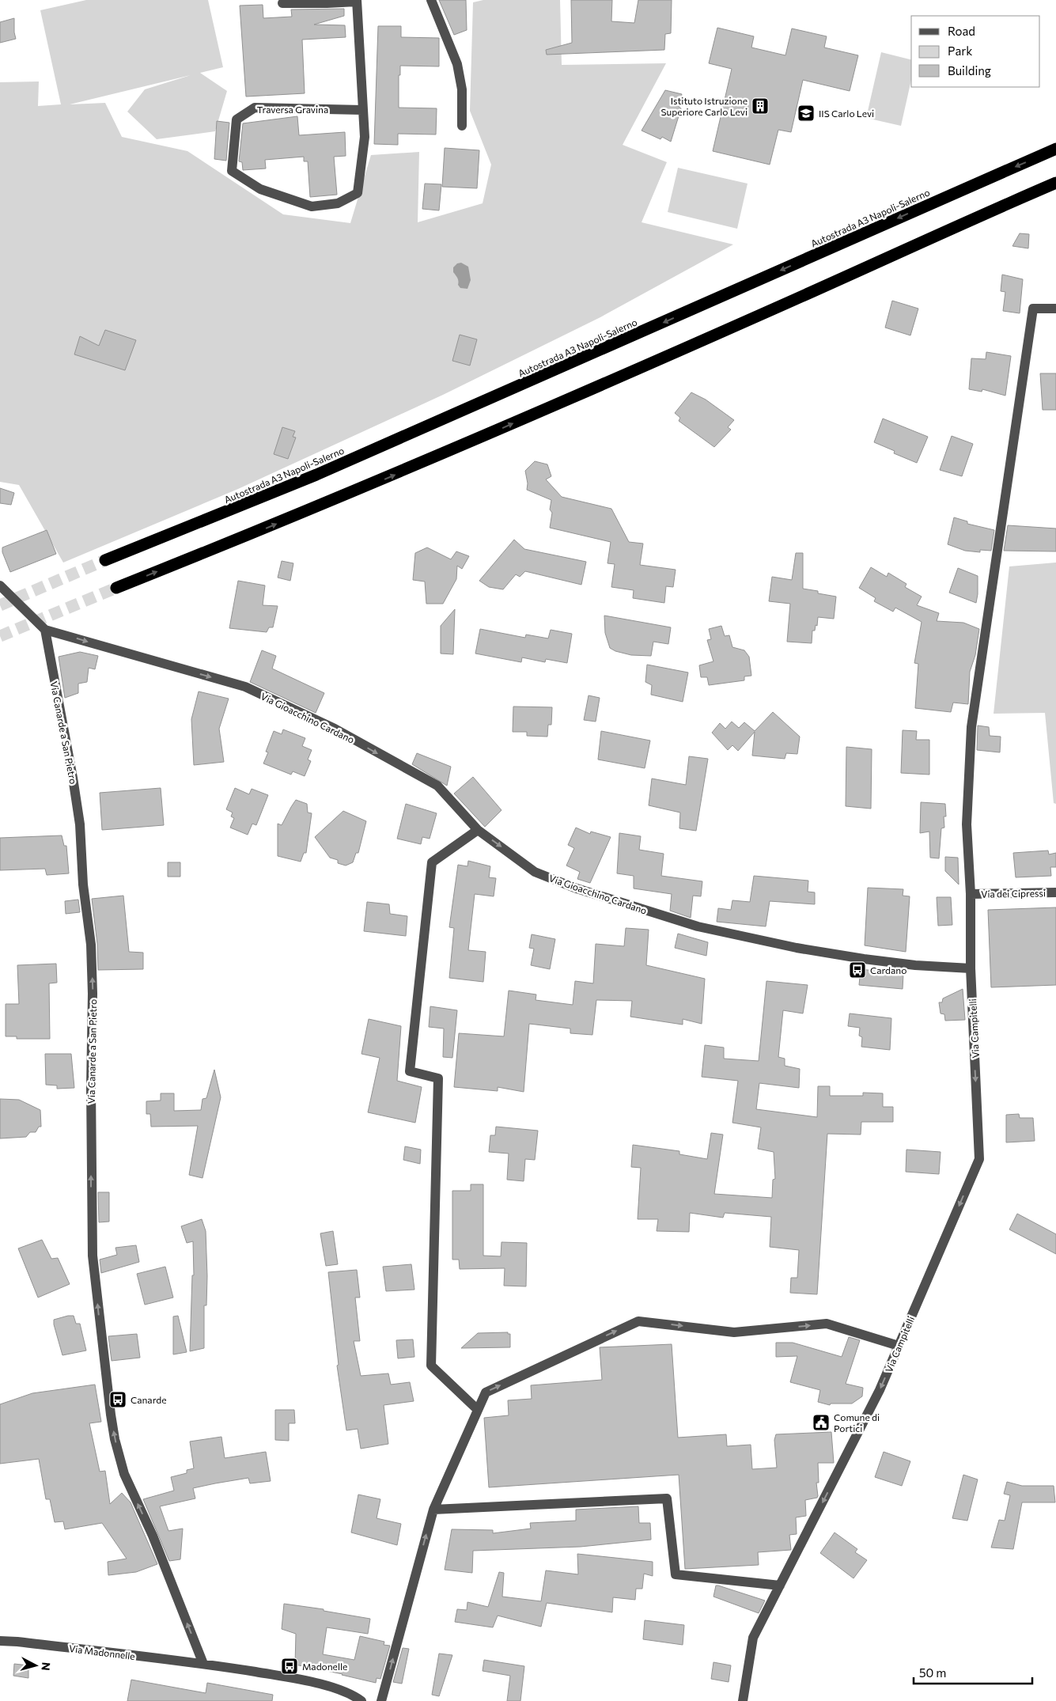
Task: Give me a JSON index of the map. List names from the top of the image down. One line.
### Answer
{"streets":{"highway":["Autostrada A3 Napoli-Salerno"],"street":["Traversa Gravina","Via Gioacchino Cardano","Via Canarde a San Pietro","Via dei Cipressi","Via Campitelli","Via Madonnelle"]},"crossings":[["Via Gioacchino Cardano","Via Canarde a San Pietro"],["Via Gioacchino Cardano","Via Campitelli"],["Via Canarde a San Pietro","Via Madonnelle"]],"one_way":["Via Gioacchino Cardano","Via Canarde a San Pietro","Via Campitelli"],"places":{"building":["Istituto Istruzione Superiore Carlo Levi"],"school or university":["IIS Carlo Levi"],"bus stop":["Cardano","Canarde","Madonelle"],"public building":["Comune di Portici"]},"legend":["Road","Park","Building"],"scale_bar":"50 m","north":"right"}
